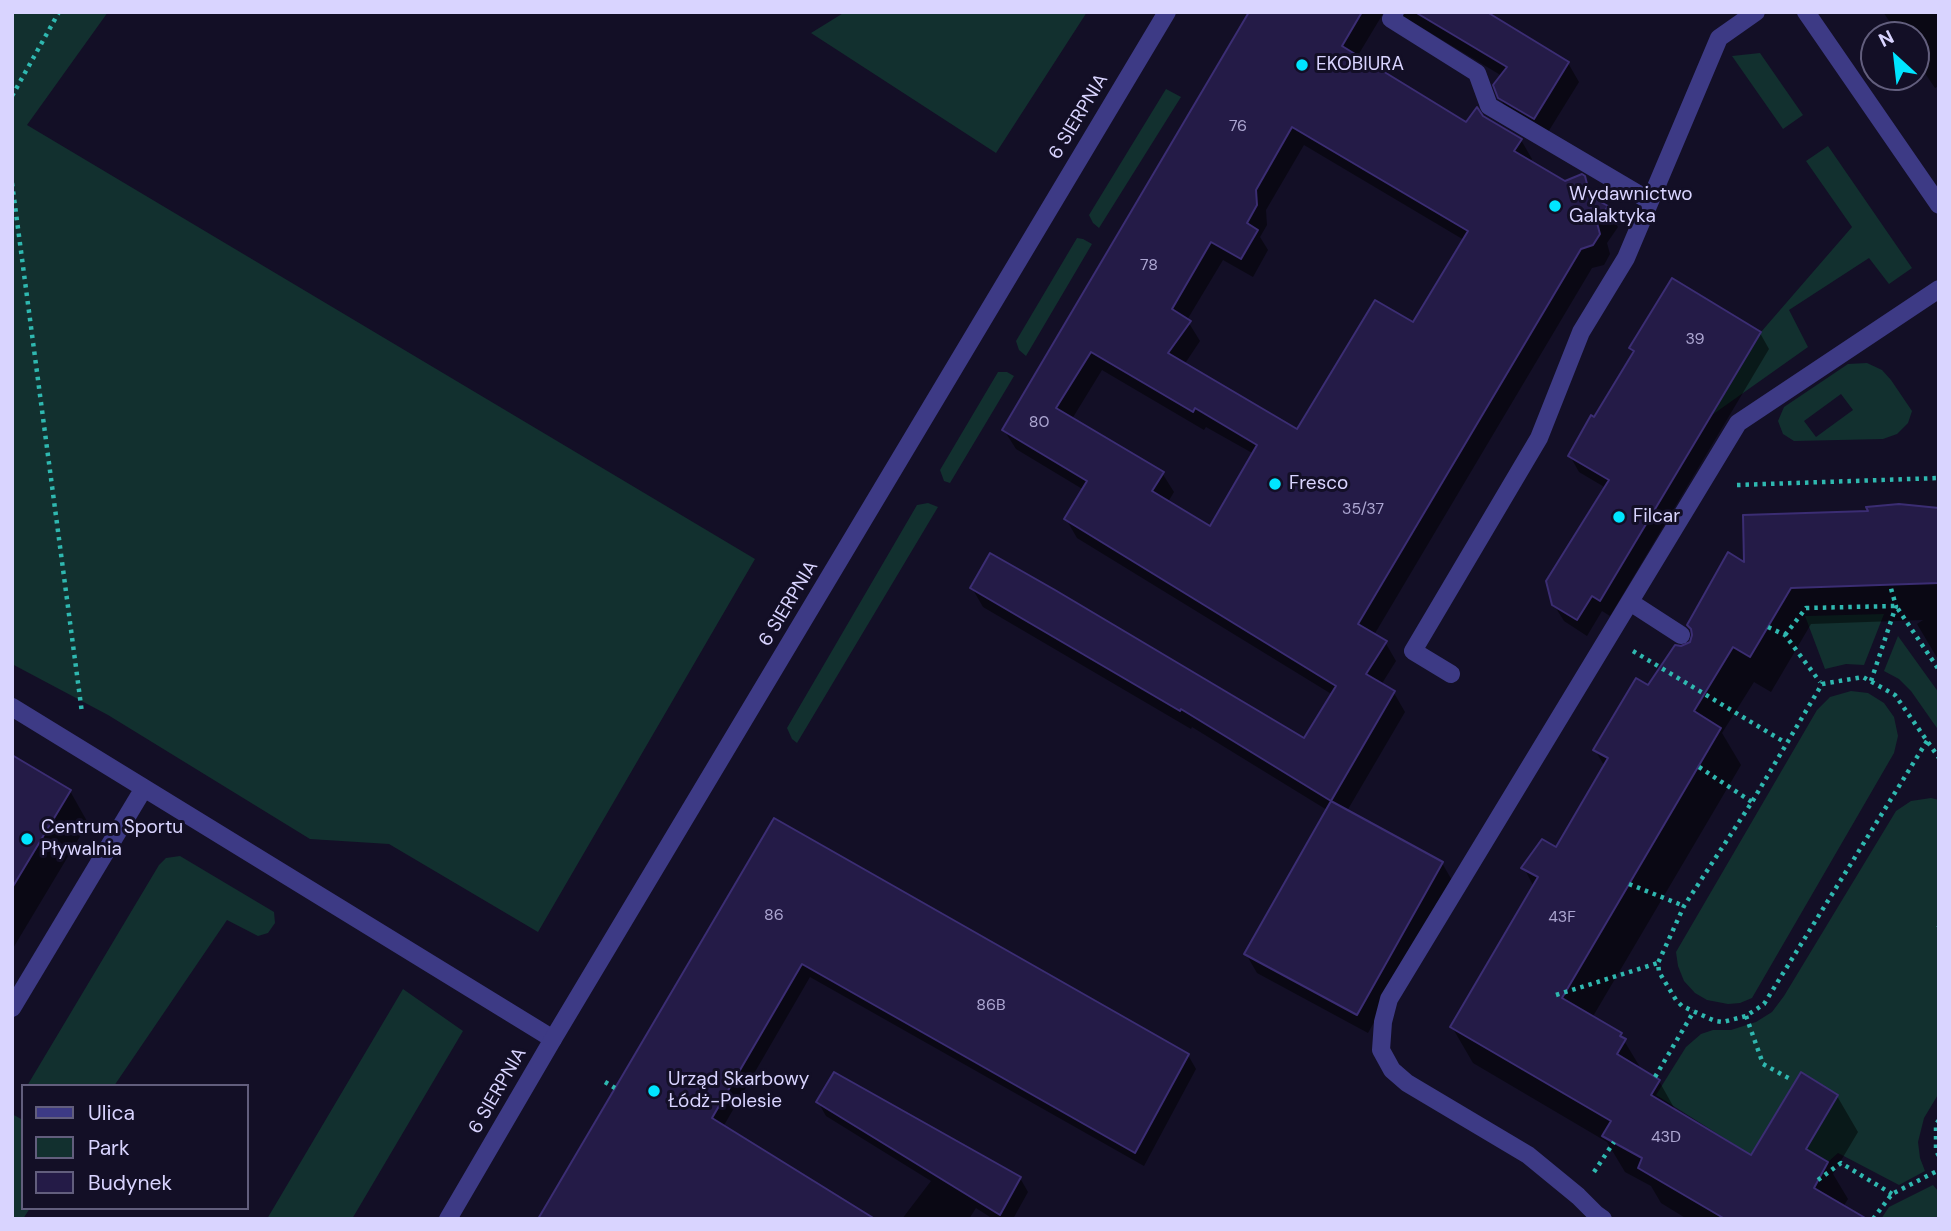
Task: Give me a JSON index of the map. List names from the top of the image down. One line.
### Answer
{"streets":{"street":["6 SIERPNIA"]},"places":["EKOBIURA","Wydawnictwo Galaktyka","Fresco","Filcar","Centrum Sportu Pływalnia","Urząd Skarbowy Łódż-Polesie"],"house_numbers":["76","78","39","80","35/37","86","43F","86B","43D"],"legend":["Ulica","Park","Budynek"],"north":"top left"}
